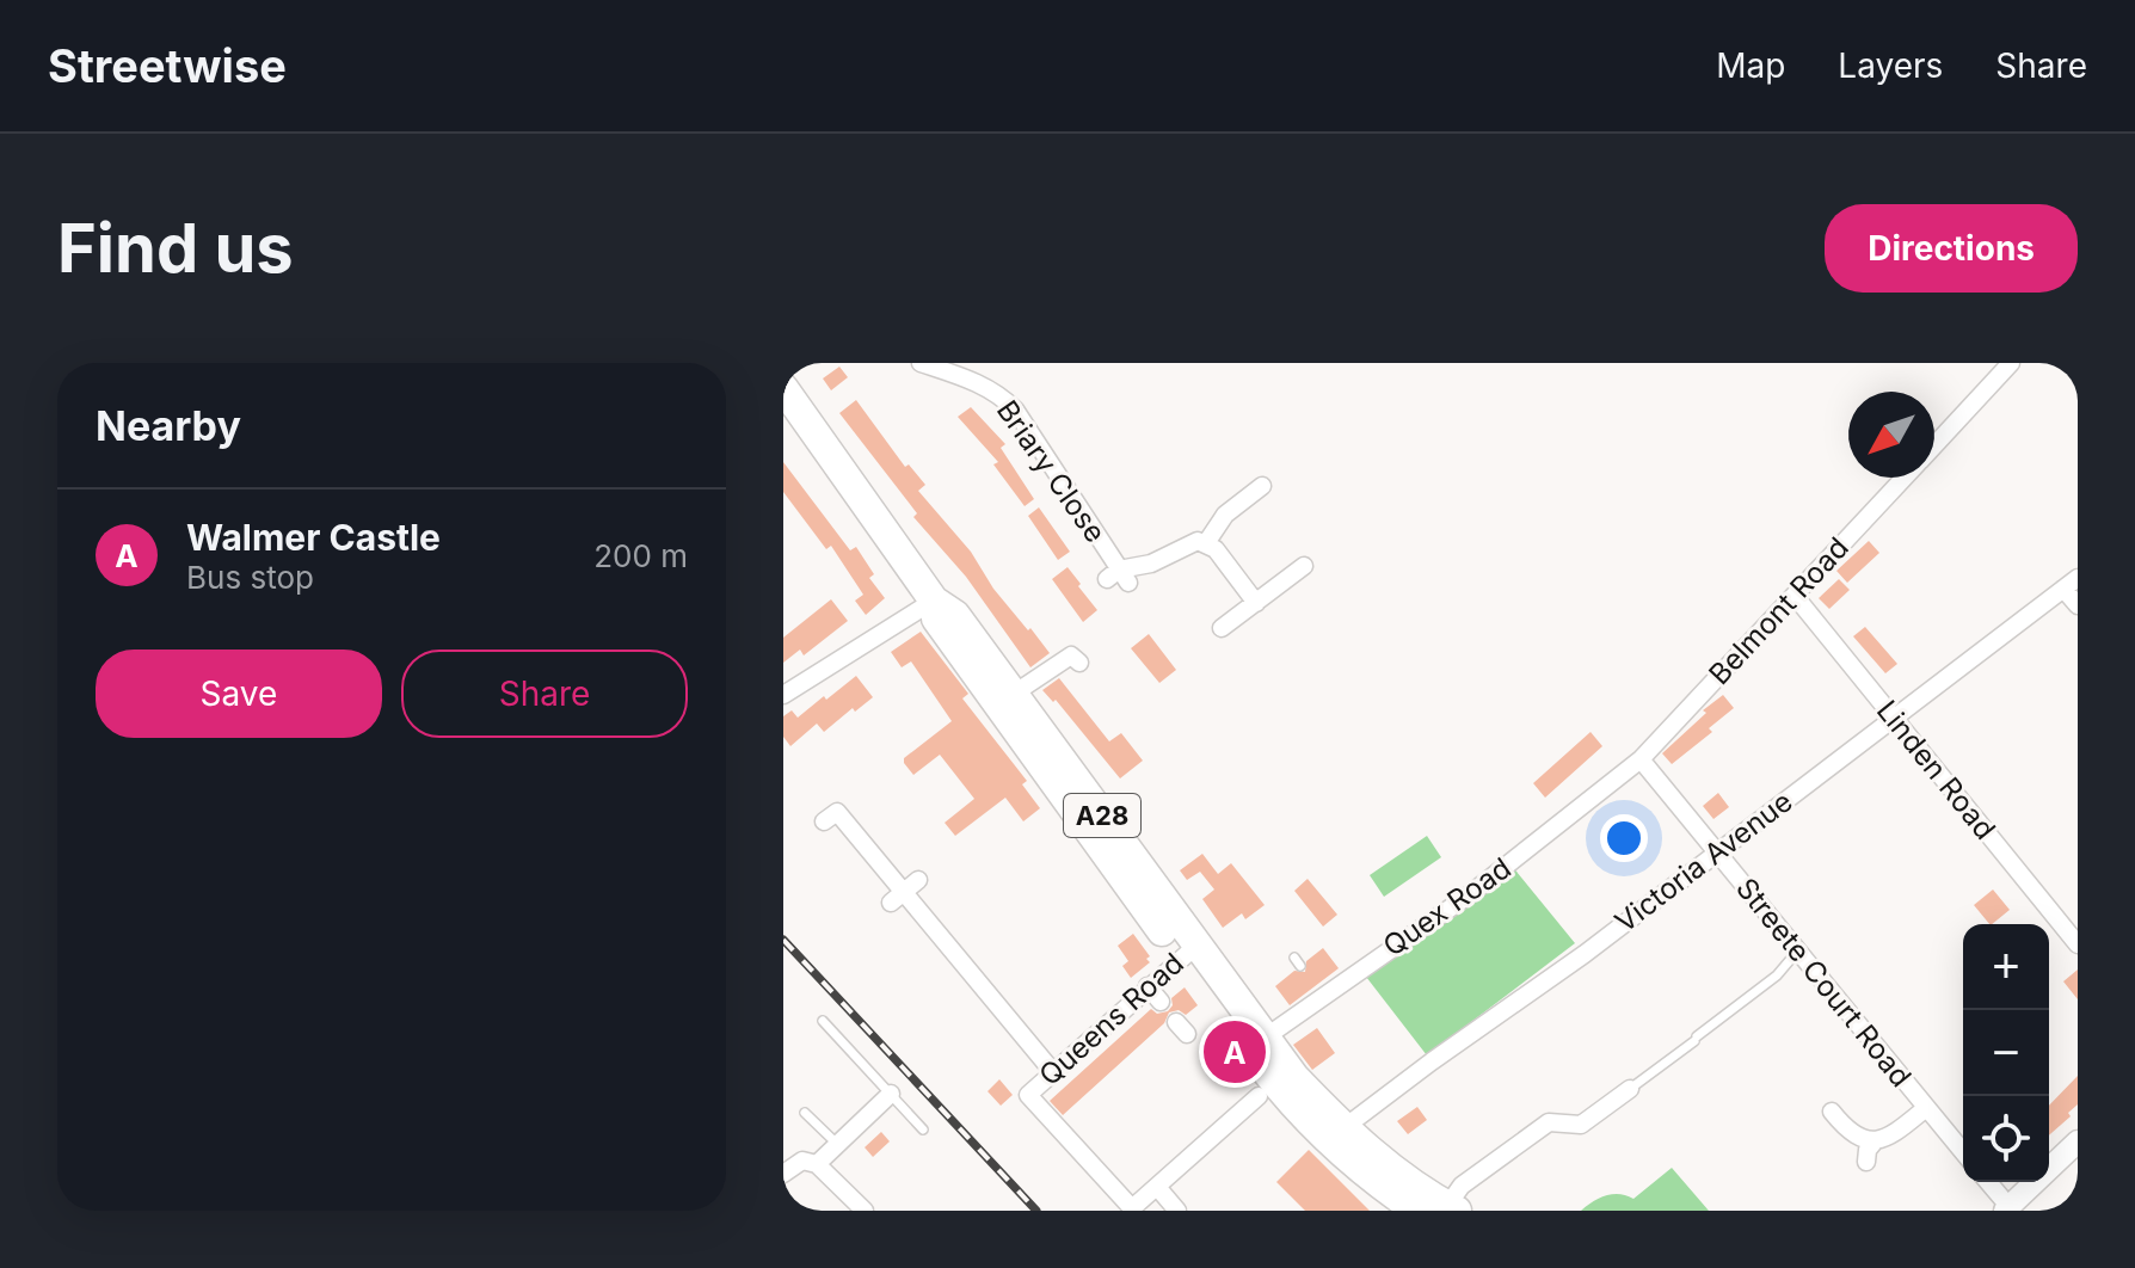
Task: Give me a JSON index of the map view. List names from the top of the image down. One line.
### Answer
{"streets":{"highway":["A28"],"street":["Briary Close","Belmont Road","Linden Road","Victoria Avenue","Quex Road","Streete Court Road","Queens Road"]},"crossings":[["Belmont Road","Linden Road"],["Belmont Road","Quex Road"],["Belmont Road","Streete Court Road"],["Linden Road","Victoria Avenue"],["A28","Victoria Avenue"],["A28","Quex Road"],["A28","Queens Road"],["Victoria Avenue","Streete Court Road"],["Quex Road","Streete Court Road"]],"north":"bottom left","page":{"header":"Streetwise","nav":["Map","Layers","Share"],"buttons":["Directions",["Save","Share"]],"title":"Find us","heading":"Nearby","list":[{"mark":"A","name":"Walmer Castle","note":"Bus stop","value":"200 m"}],"map_buttons":["+","−"],"pins":"A"}}
